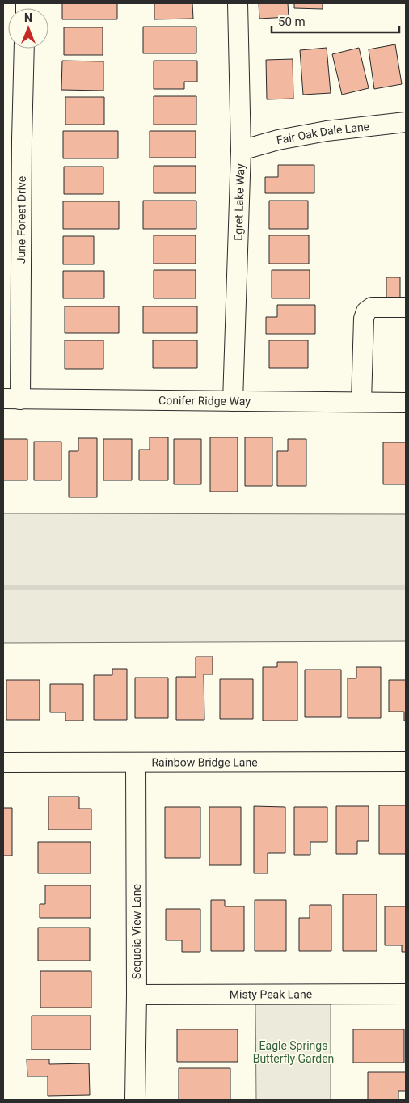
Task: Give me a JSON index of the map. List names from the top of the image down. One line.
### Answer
{"streets":{"street":["Fair Oak Dale Lane","Egret Lake Way","June Forest Drive","Conifer Ridge Way","Rainbow Bridge Lane","Sequoia View Lane","Misty Peak Lane"]},"crossings":[["Fair Oak Dale Lane","Egret Lake Way"],["Egret Lake Way","Conifer Ridge Way"],["June Forest Drive","Conifer Ridge Way"],["Rainbow Bridge Lane","Sequoia View Lane"],["Sequoia View Lane","Misty Peak Lane"]],"parks":["Eagle Springs Butterfly Garden"],"scale_bar":"50 m","north":"top"}
